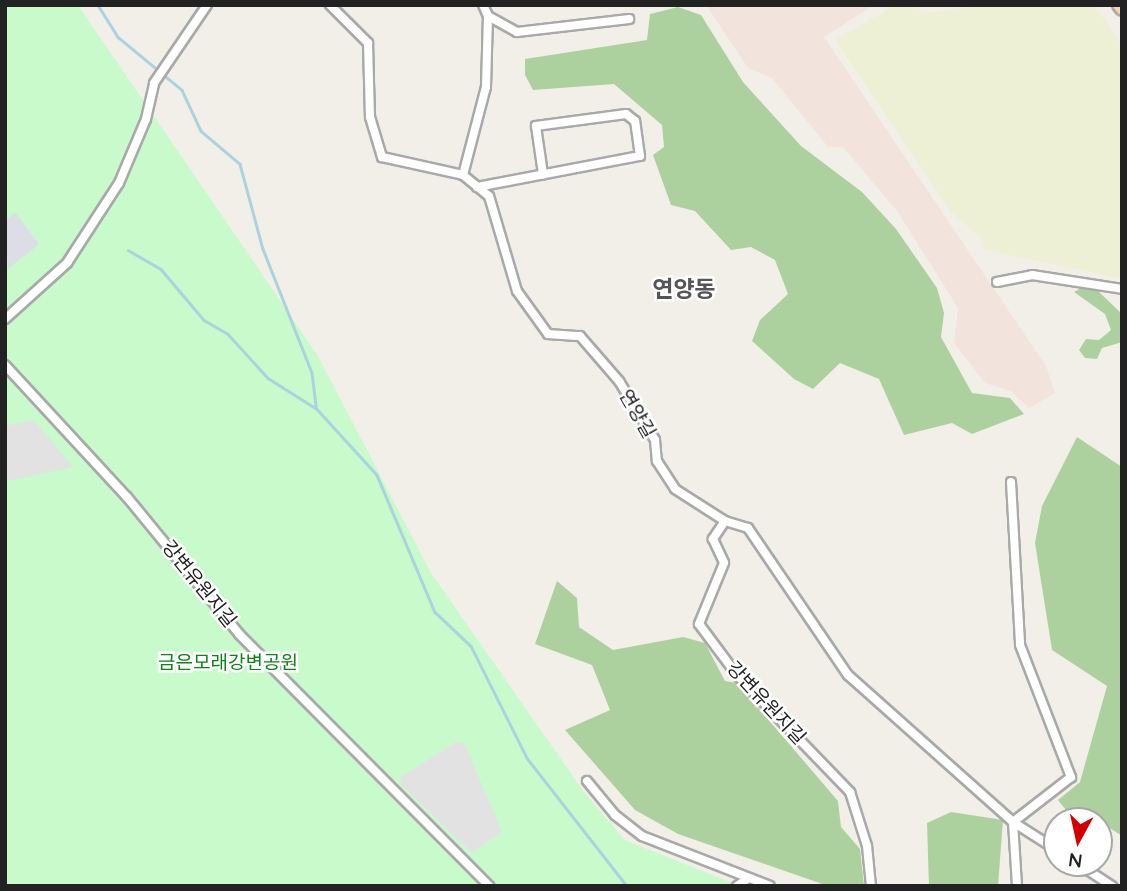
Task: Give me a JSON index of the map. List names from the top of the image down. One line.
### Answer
{"streets":{"street":["연양길","강변유원지길"]},"crossings":[["연양길","강변유원지길"]],"districts":["연양동"],"parks":["금은모래강변공원"],"north":"bottom"}
